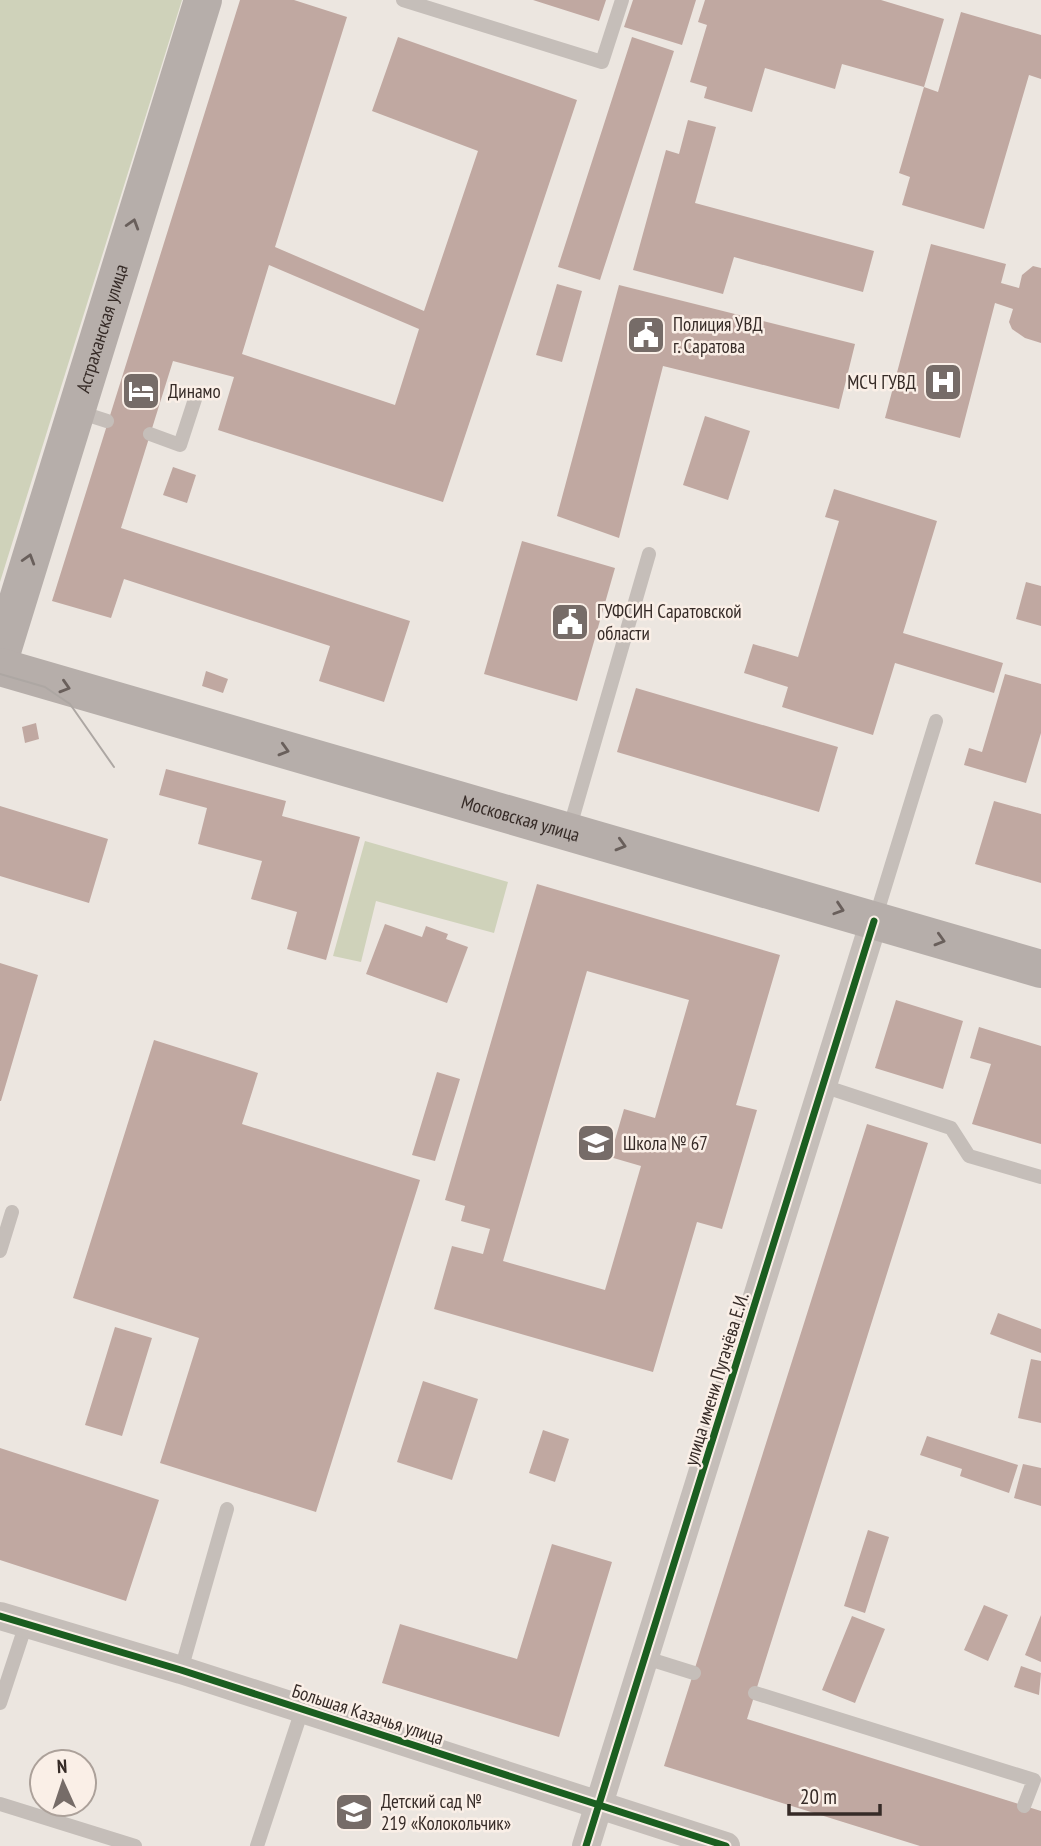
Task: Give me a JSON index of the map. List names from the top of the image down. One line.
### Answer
{"streets":{"main road":["Астраханская улица","Московская улица"],"street":["улица имени Пугачёва Е.И.","Большая Казачья улица"]},"crossings":[["Московская улица","улица имени Пугачёва Е.И."],["улица имени Пугачёва Е.И.","Большая Казачья улица"]],"one_way":["Астраханская улица","Московская улица"],"places":{"public building":["Полиция УВД г. Саратова","ГУФСИН Саратовской области"],"hospital":["МСЧ ГУВД"],"hotel":["Динамо"],"school or university":["Школа № 67","Детский сад № 219 «Колокольчик»"]},"scale_bar":"20 m","north":"top"}
